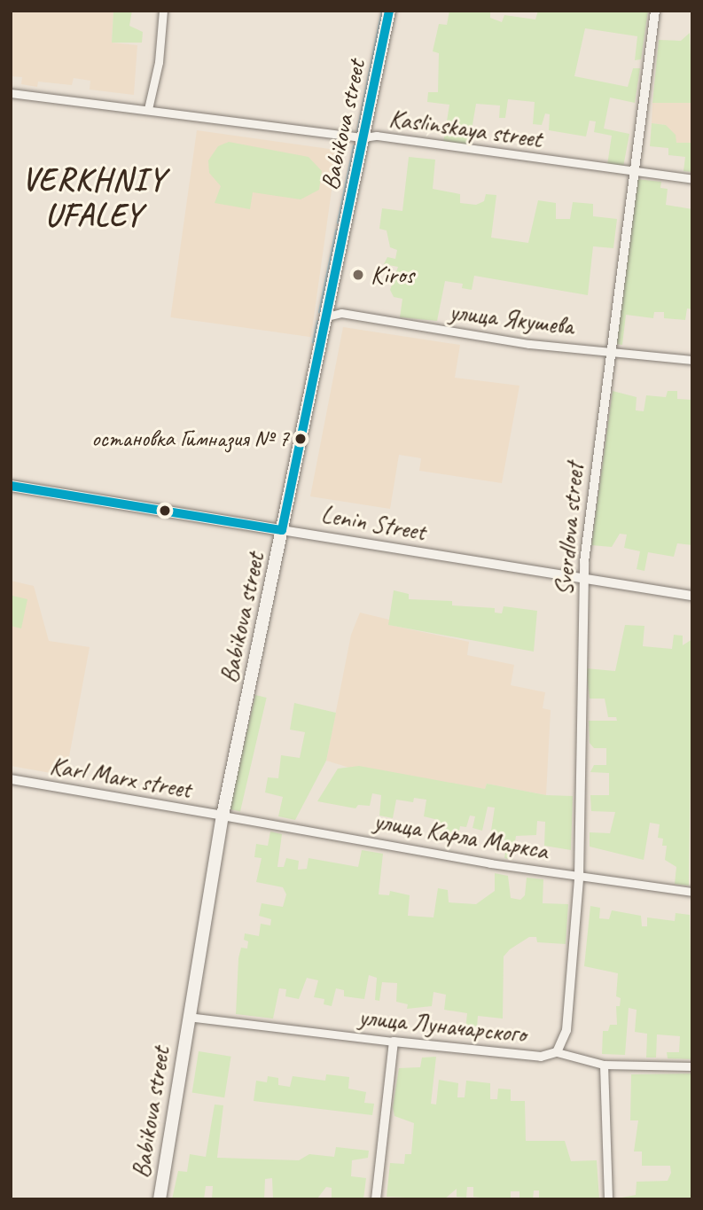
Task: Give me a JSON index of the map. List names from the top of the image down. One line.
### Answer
{"streets":{"main road":["Babikova street","Lenin Street"],"street":["Kaslinskaya street","улица Якушева","Sverdlova street","Karl Marx street","улица Карла Маркса","улица Луначарского"]},"crossings":[["Babikova street","Kaslinskaya street"],["Babikova street","улица Якушева"],["Babikova street","Lenin Street"],["Babikova street","Karl Marx street"],["Babikova street","улица Карла Маркса"],["Babikova street","улица Луначарского"],["Kaslinskaya street","Sverdlova street"],["улица Якушева","Sverdlova street"],["Lenin Street","Sverdlova street"],["Sverdlova street","улица Карла Маркса"],["Sverdlova street","улица Луначарского"],["Karl Marx street","улица Карла Маркса"]],"districts":["VERKHNIY UFALEY"],"places":["Kiros","остановка Гимназия № 7"]}
